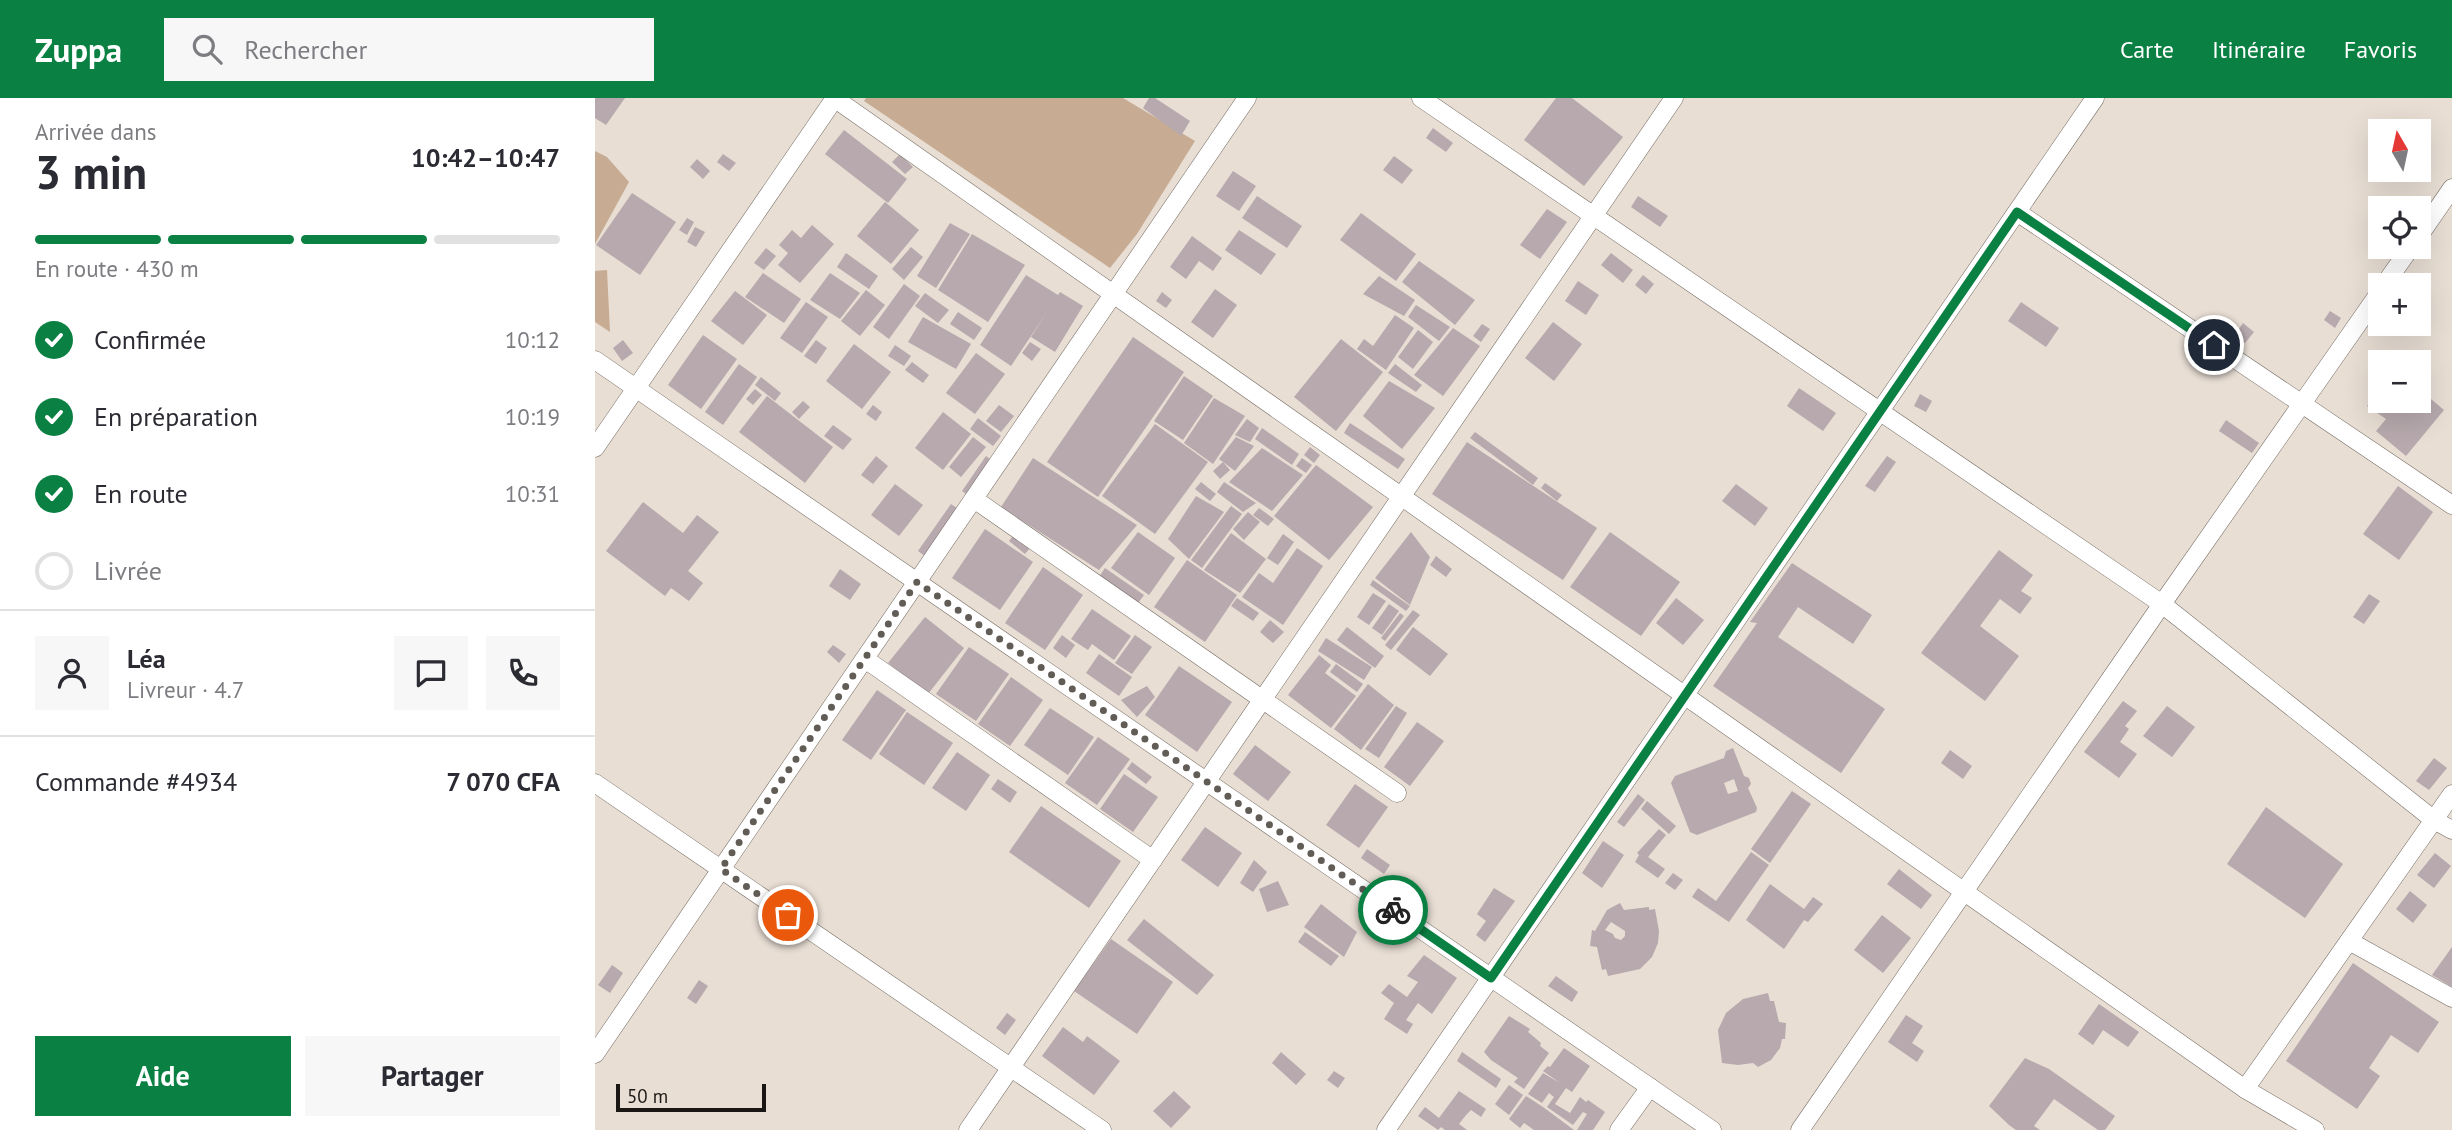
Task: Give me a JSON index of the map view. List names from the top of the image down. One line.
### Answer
{"scale_bar":"50 m","north":"top","page":{"header":"Zuppa","search":"Rechercher","nav":["Carte","Itinéraire","Favoris"],"heading":["3 min","Arrivée dans","10:42–10:47"],"panel":["Léa","Livreur · 4.7","Commande #4934","7 070 CFA"],"map_buttons":["+","−"],"bar":"En route · 430 m","list":[["Confirmée","10:12"],["En préparation","10:19"],["En route","10:31"],"Livrée"],"buttons":["Aide","Partager"],"scale":"50 m"}}
